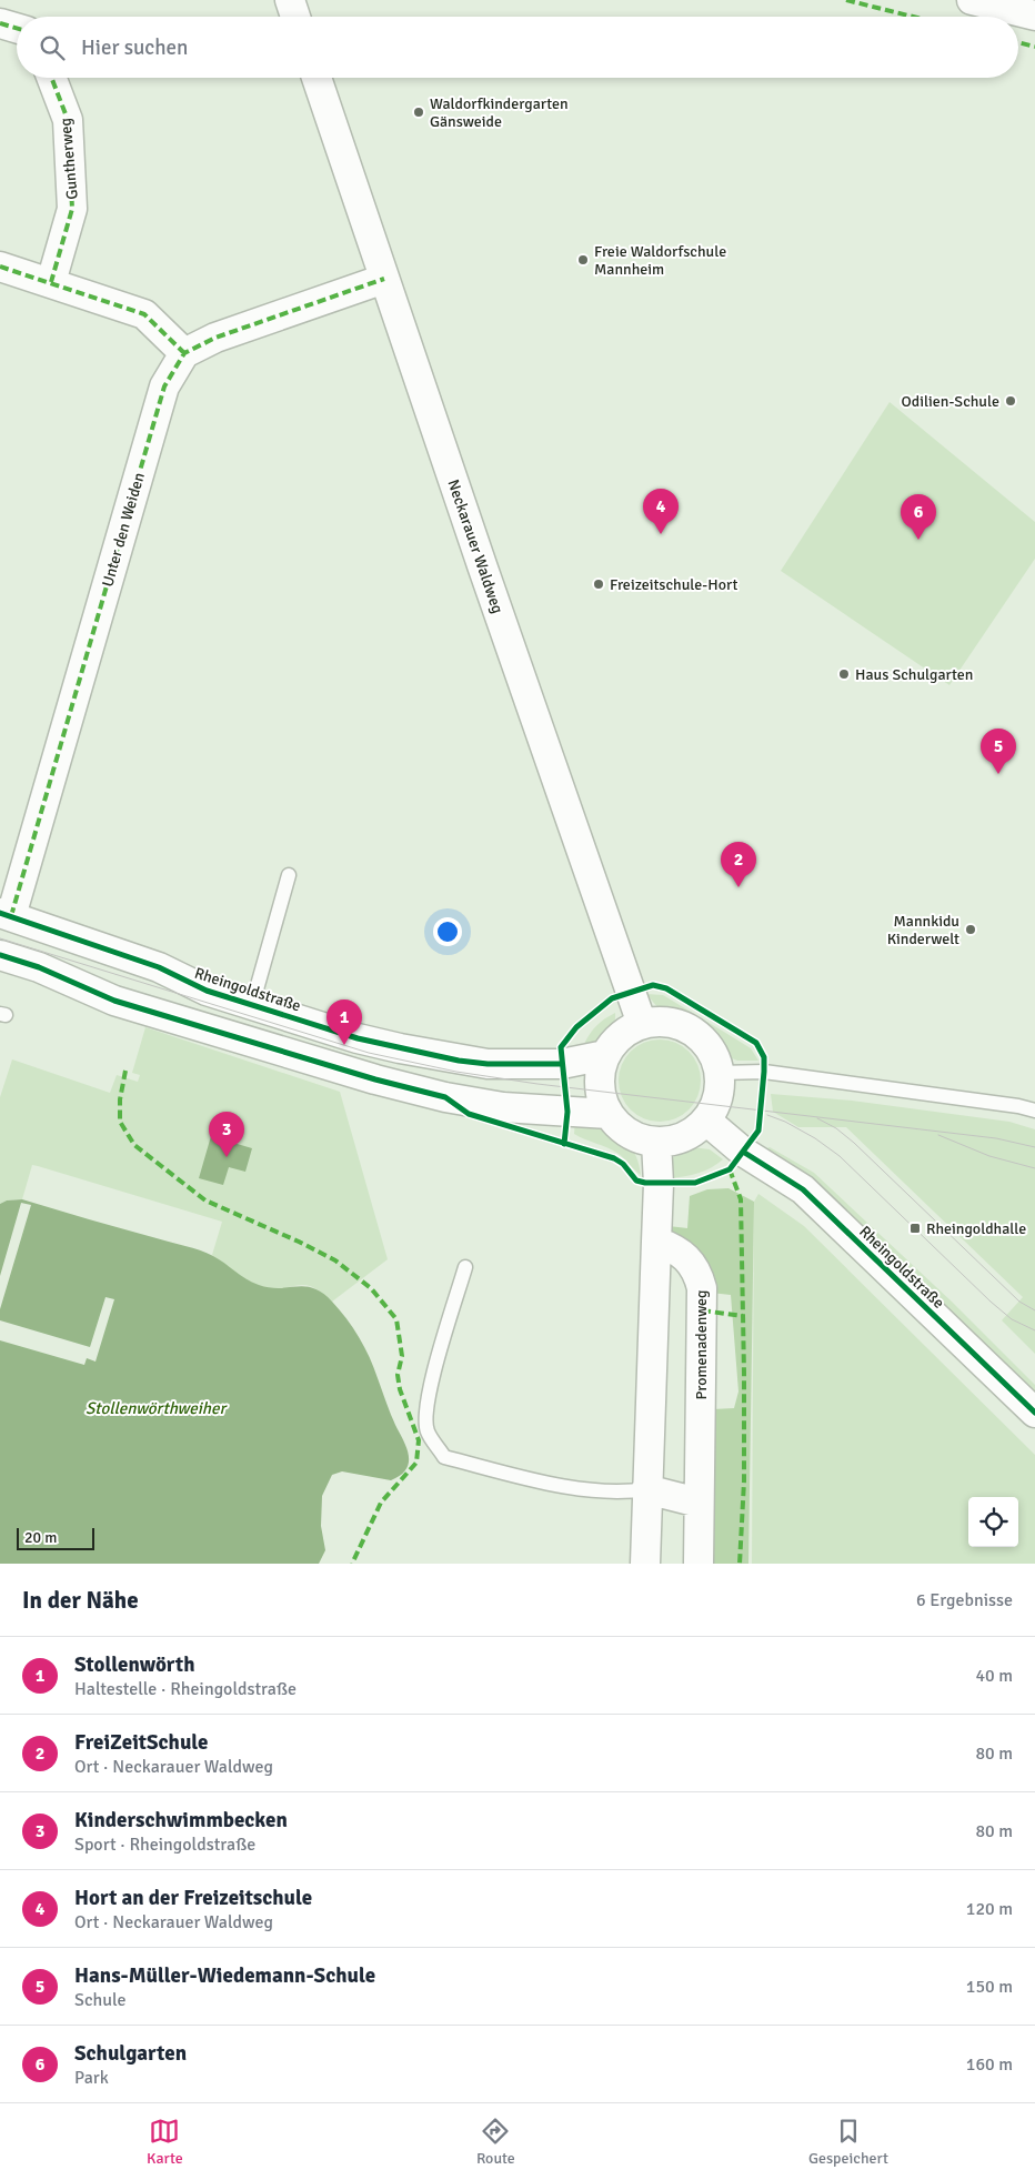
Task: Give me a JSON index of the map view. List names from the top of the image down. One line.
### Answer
{"streets":{"street":["Guntherweg","Unter den Weiden","Neckarauer Waldweg","Rheingoldstraße","Promenadenweg"]},"crossings":[["Unter den Weiden","Rheingoldstraße"],["Neckarauer Waldweg","Rheingoldstraße"]],"water":["Stollenwörthweiher"],"places":{"other":["Waldorfkindergarten Gänsweide","Freie Waldorfschule Mannheim","Odilien-Schule","Freizeitschule-Hort","Haus Schulgarten","Mannkidu Kinderwelt"],"transit":["Rheingoldhalle"]},"scale_bar":"20 m","page":{"search":"Hier suchen","pins":["4","6","5","2","1","3"],"scale":"20 m","heading":["In der Nähe","6 Ergebnisse"],"list":[{"mark":"1","name":"Stollenwörth","note":"Haltestelle · Rheingoldstraße","value":"40 m"},{"mark":"2","name":"FreiZeitSchule","note":"Ort · Neckarauer Waldweg","value":"80 m"},{"mark":"3","name":"Kinderschwimmbecken","note":"Sport · Rheingoldstraße","value":"80 m"},{"mark":"4","name":"Hort an der Freizeitschule","note":"Ort · Neckarauer Waldweg","value":"120 m"},{"mark":"5","name":"Hans-Müller-Wiedemann-Schule","note":"Schule","value":"150 m"},{"mark":"6","name":"Schulgarten","note":"Park","value":"160 m"}],"nav":["Karte","Route","Gespeichert"]}}
